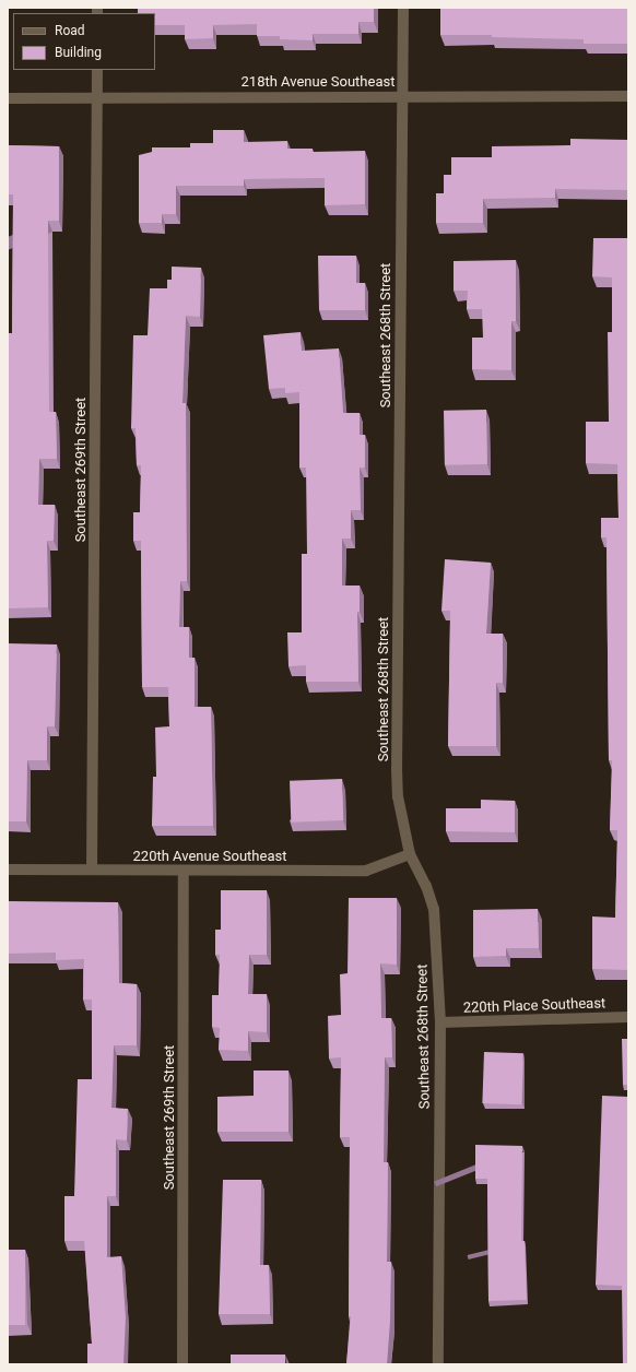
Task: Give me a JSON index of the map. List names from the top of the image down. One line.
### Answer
{"streets":{"street":["218th Avenue Southeast","Southeast 268th Street","Southeast 269th Street","220th Avenue Southeast","220th Place Southeast"]},"crossings":[["218th Avenue Southeast","Southeast 268th Street"],["218th Avenue Southeast","Southeast 269th Street"],["Southeast 268th Street","220th Avenue Southeast"],["Southeast 268th Street","220th Place Southeast"],["Southeast 269th Street","220th Avenue Southeast"]],"legend":["Road","Building"]}
